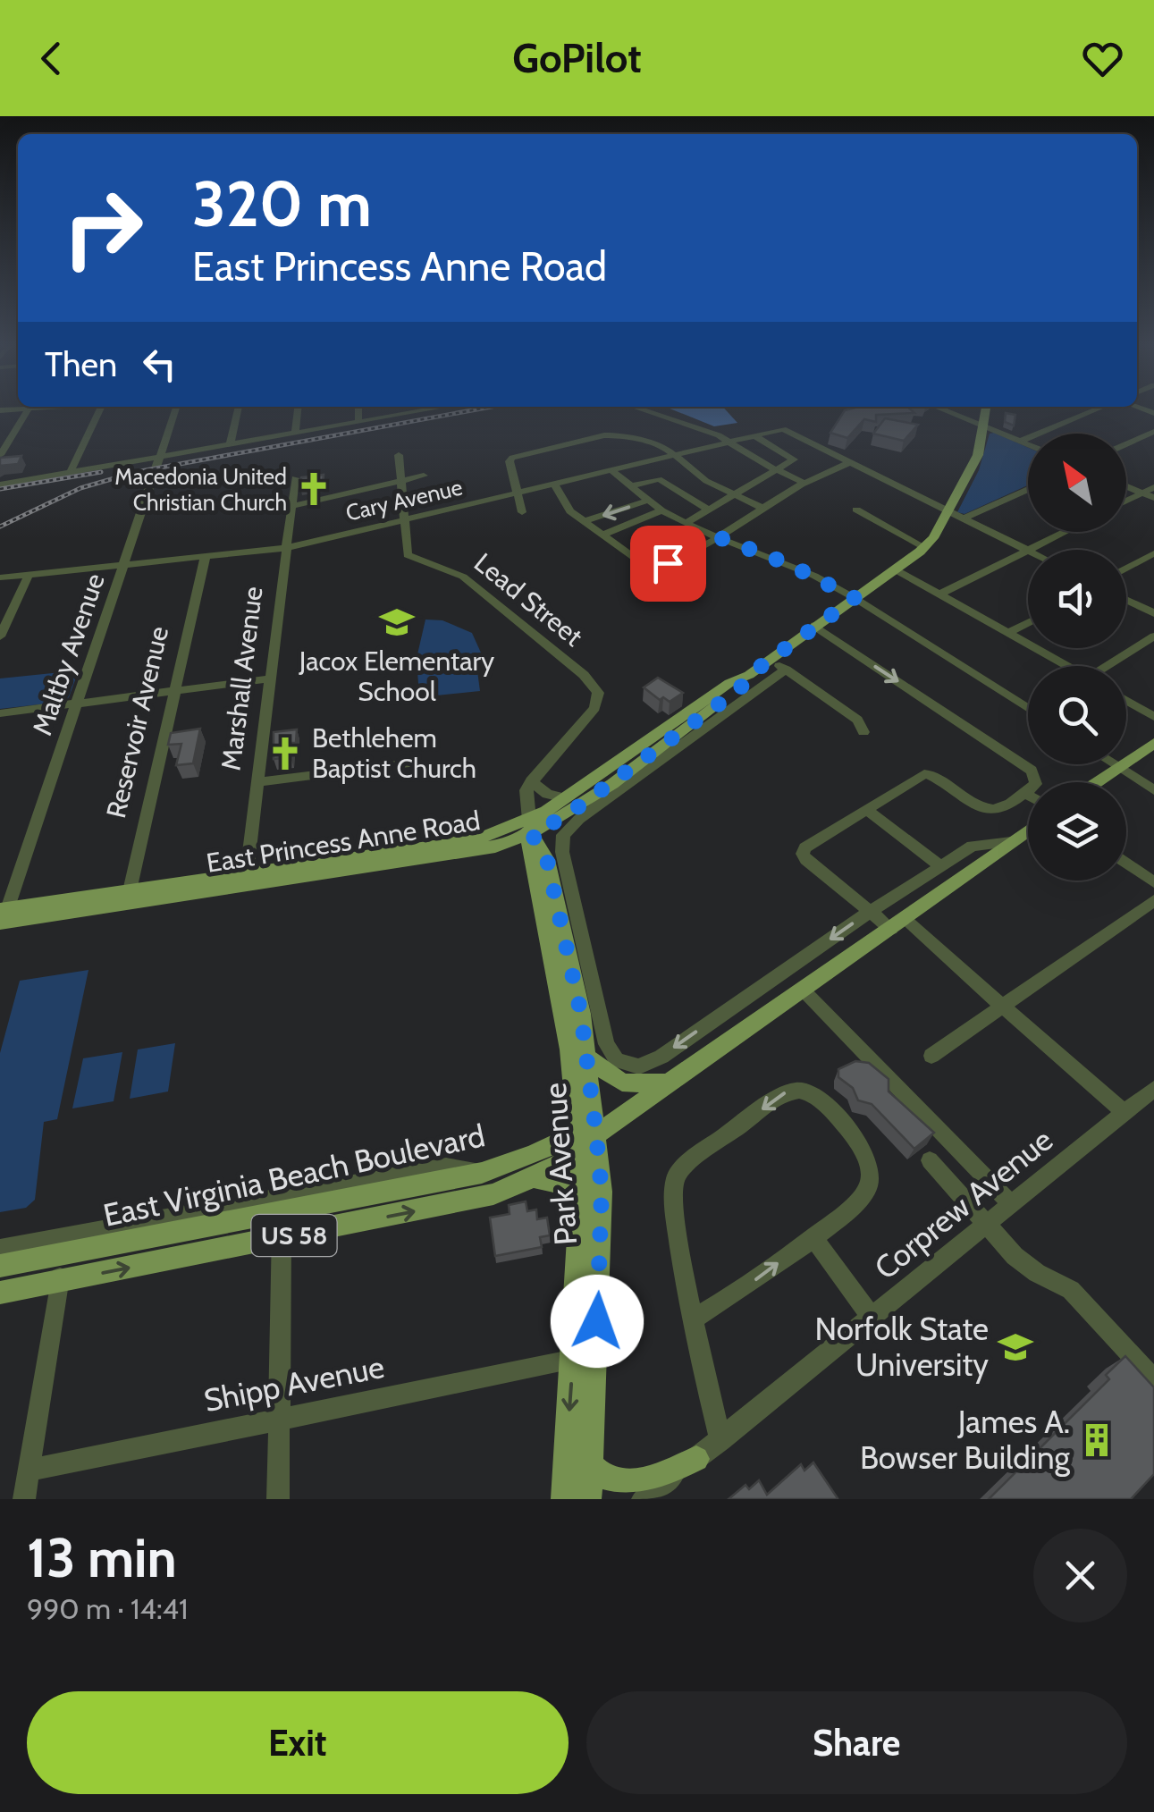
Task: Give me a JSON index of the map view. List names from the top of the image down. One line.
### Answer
{"streets":{"main road":["East Princess Anne Road","Park Avenue","East Virginia Beach Boulevard","US 58"],"street":["Cary Avenue","Lead Street","Maltby Avenue","Marshall Avenue","Reservoir Avenue","Corprew Avenue","Shipp Avenue"]},"crossings":[["Cary Avenue","Lead Street"],["Cary Avenue","Maltby Avenue"],["Cary Avenue","Marshall Avenue"],["Cary Avenue","Reservoir Avenue"],["Maltby Avenue","East Princess Anne Road"],["Marshall Avenue","East Princess Anne Road"],["Reservoir Avenue","East Princess Anne Road"],["East Princess Anne Road","Park Avenue"],["Park Avenue","East Virginia Beach Boulevard"],["Park Avenue","Shipp Avenue"]],"places":{"church":["Macedonia United Christian Church","Bethlehem Baptist Church"],"school or university":["Jacox Elementary School","Norfolk State University"],"building":["James A. Bowser Building"]},"north":"top left","page":{"header":"GoPilot","turn":["320 m","East Princess Anne Road"],"then":"Then","heading":["13 min","990 m · 14:41"],"buttons":["Exit","Share"]}}
